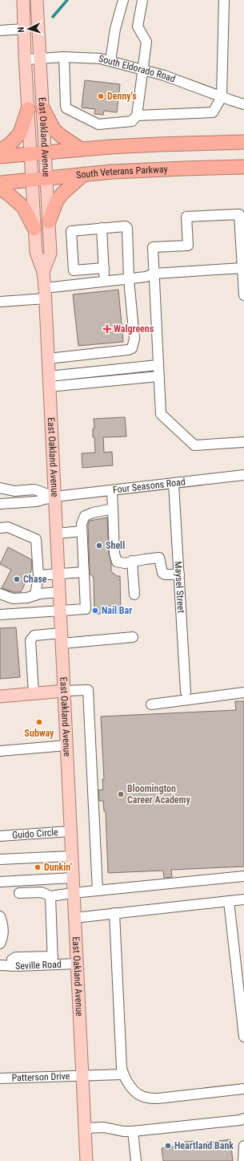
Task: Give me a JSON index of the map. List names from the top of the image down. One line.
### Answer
{"streets":{"highway":["South Veterans Parkway"],"main road":["East Oakland Avenue"],"street":["South Eldorado Road","Four Seasons Road","Maysel Street","Guido Circle","Seville Road","Patterson Drive"]},"crossings":[["South Eldorado Road","East Oakland Avenue"],["East Oakland Avenue","South Veterans Parkway"],["East Oakland Avenue","Four Seasons Road"],["East Oakland Avenue","Guido Circle"],["East Oakland Avenue","Seville Road"],["East Oakland Avenue","Patterson Drive"],["Four Seasons Road","Maysel Street"]],"places":{"other":["Denny's","Shell","Chase","Nail Bar","Subway","Bloomington Career Academy","Dunkin'","Heartland Bank"],"health":["Walgreens"]},"north":"left"}
